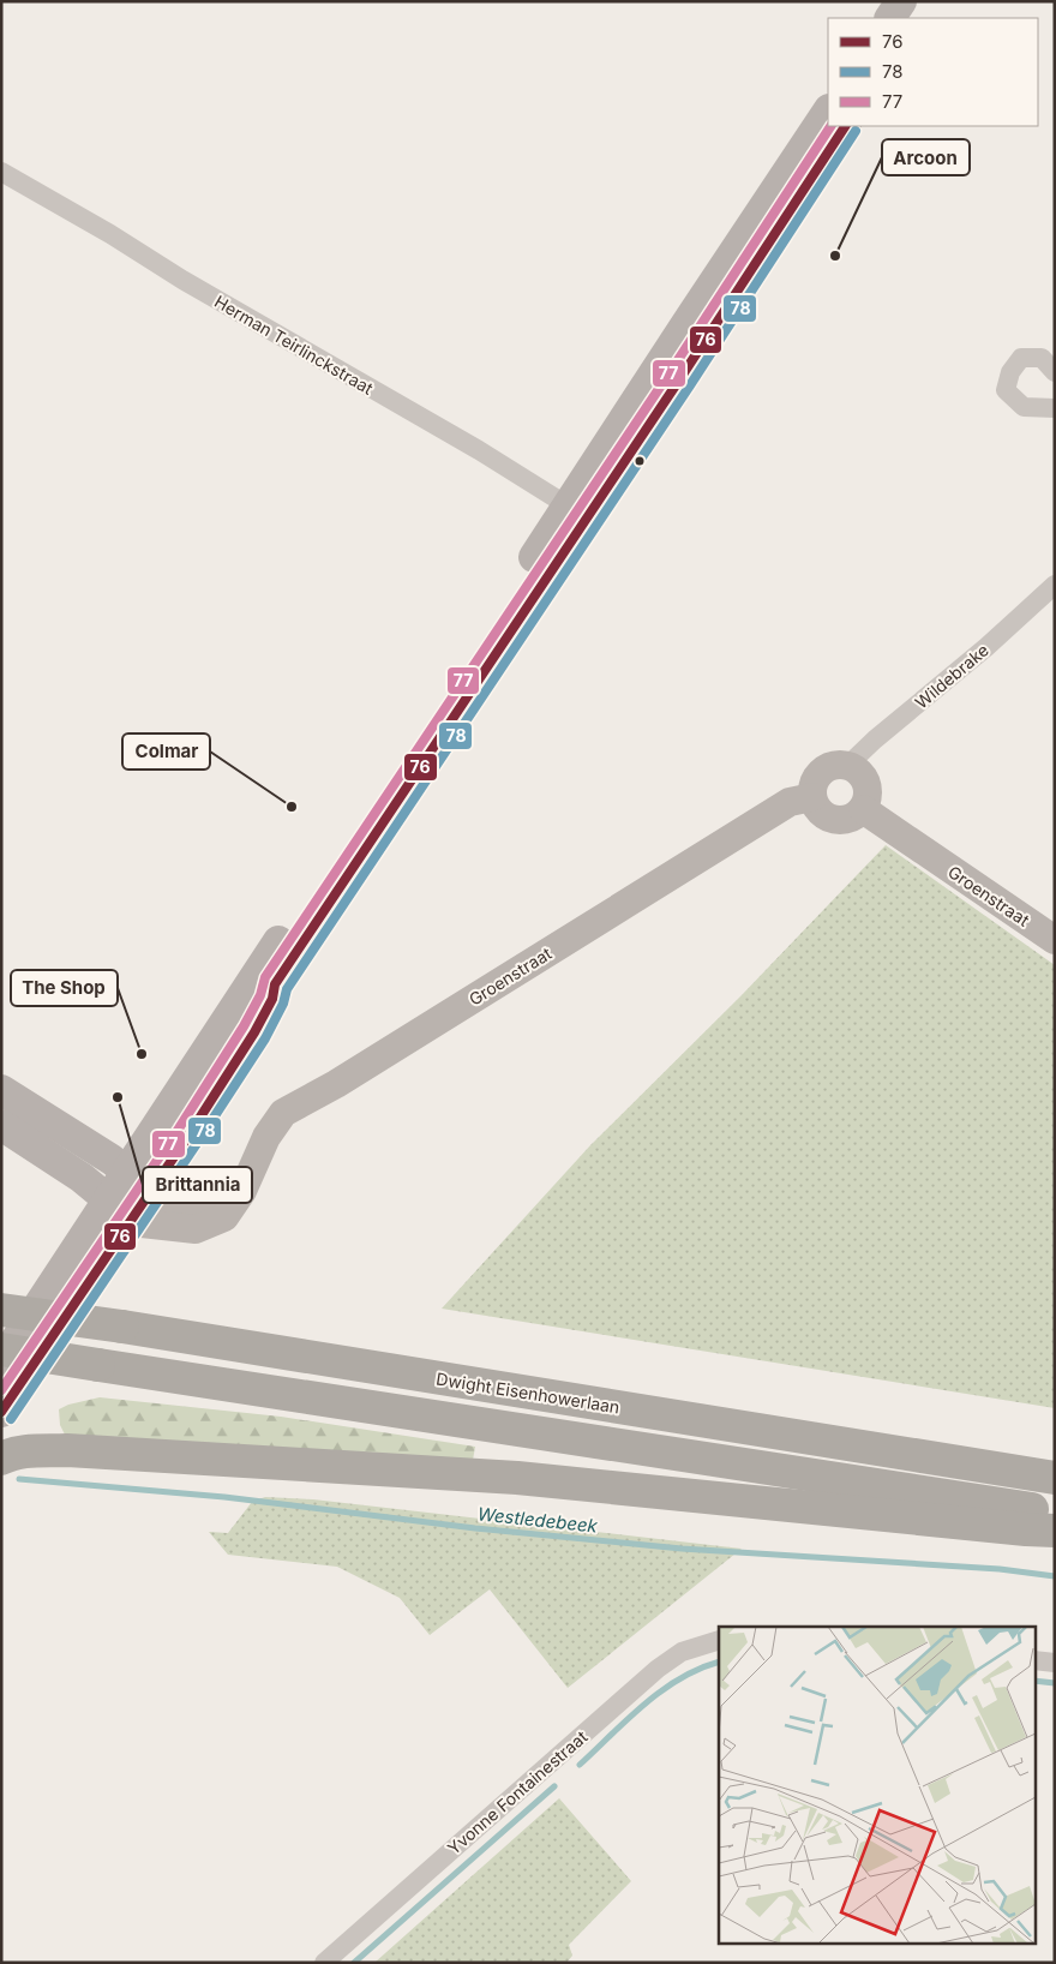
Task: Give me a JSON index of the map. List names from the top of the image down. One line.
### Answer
{"streets":{"highway":["Dwight Eisenhowerlaan"],"street":["Herman Teirlinckstraat","Wildebrake","Groenstraat","Yvonne Fontainestraat"]},"crossings":[["Wildebrake","Groenstraat"]],"water":["Westledebeek"],"places":["Arcoon","Colmar","The Shop","Brittannia"],"lines":["transit line 76","transit line 77","transit line 78"],"legend":["76","78","77"]}
